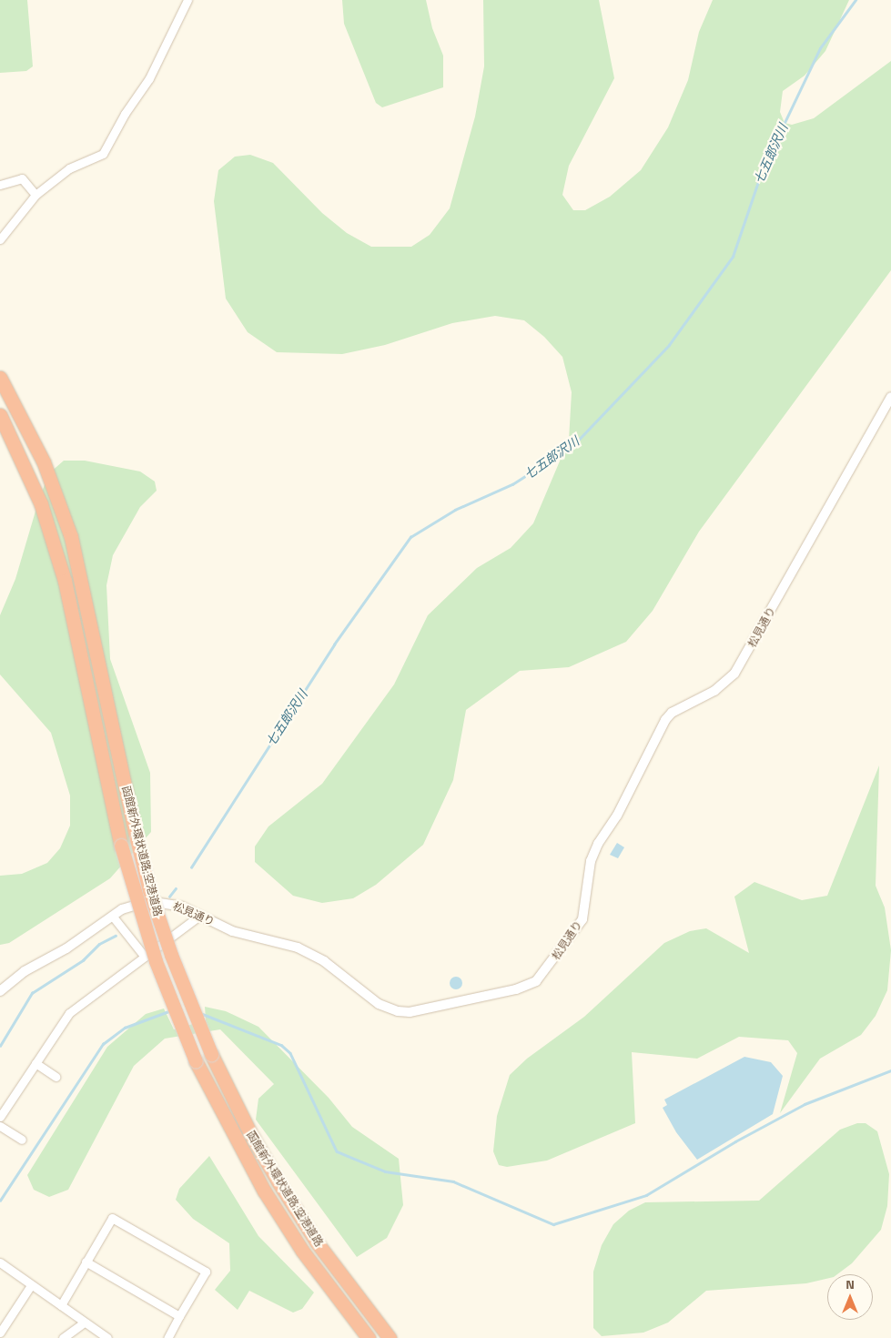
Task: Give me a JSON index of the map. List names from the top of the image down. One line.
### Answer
{"streets":{"highway":["函館新外環状道路;空港道路"],"street":["松見通り"]},"water":["七五郎沢川"],"north":"top"}
